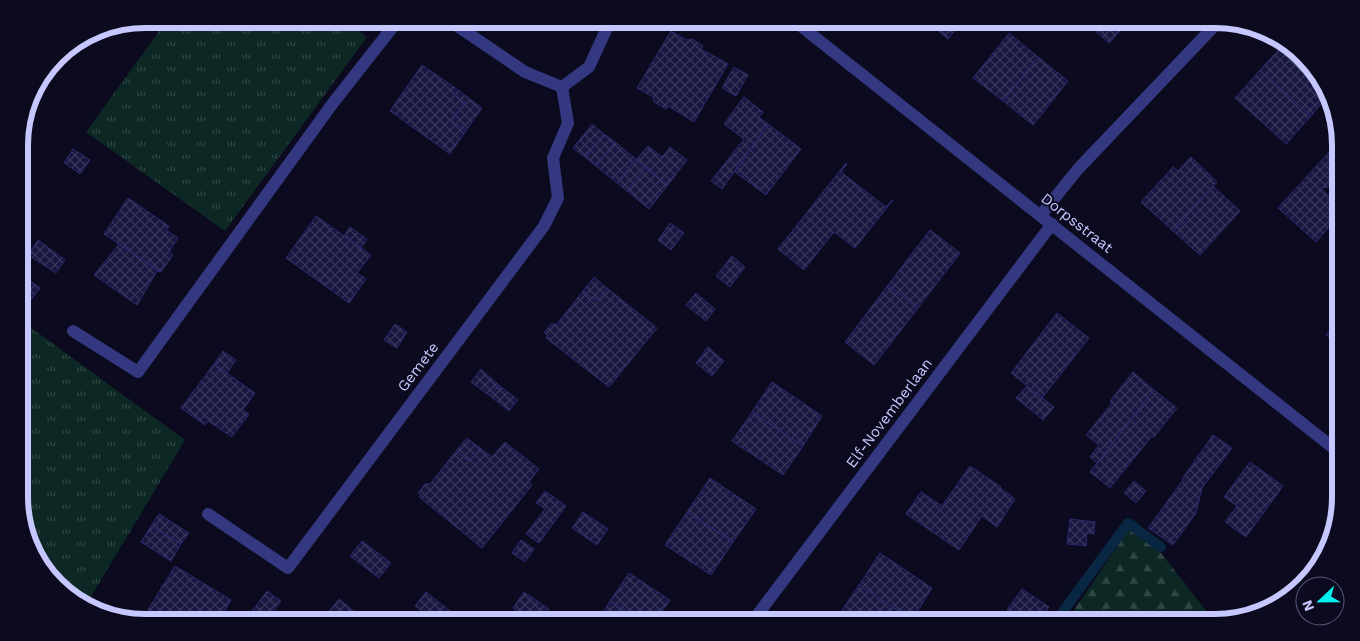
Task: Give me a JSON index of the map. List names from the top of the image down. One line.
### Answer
{"streets":{"street":["Dorpsstraat","Gemete","Elf-Novemberlaan"]},"crossings":[["Dorpsstraat","Elf-Novemberlaan"]],"north":"left"}
